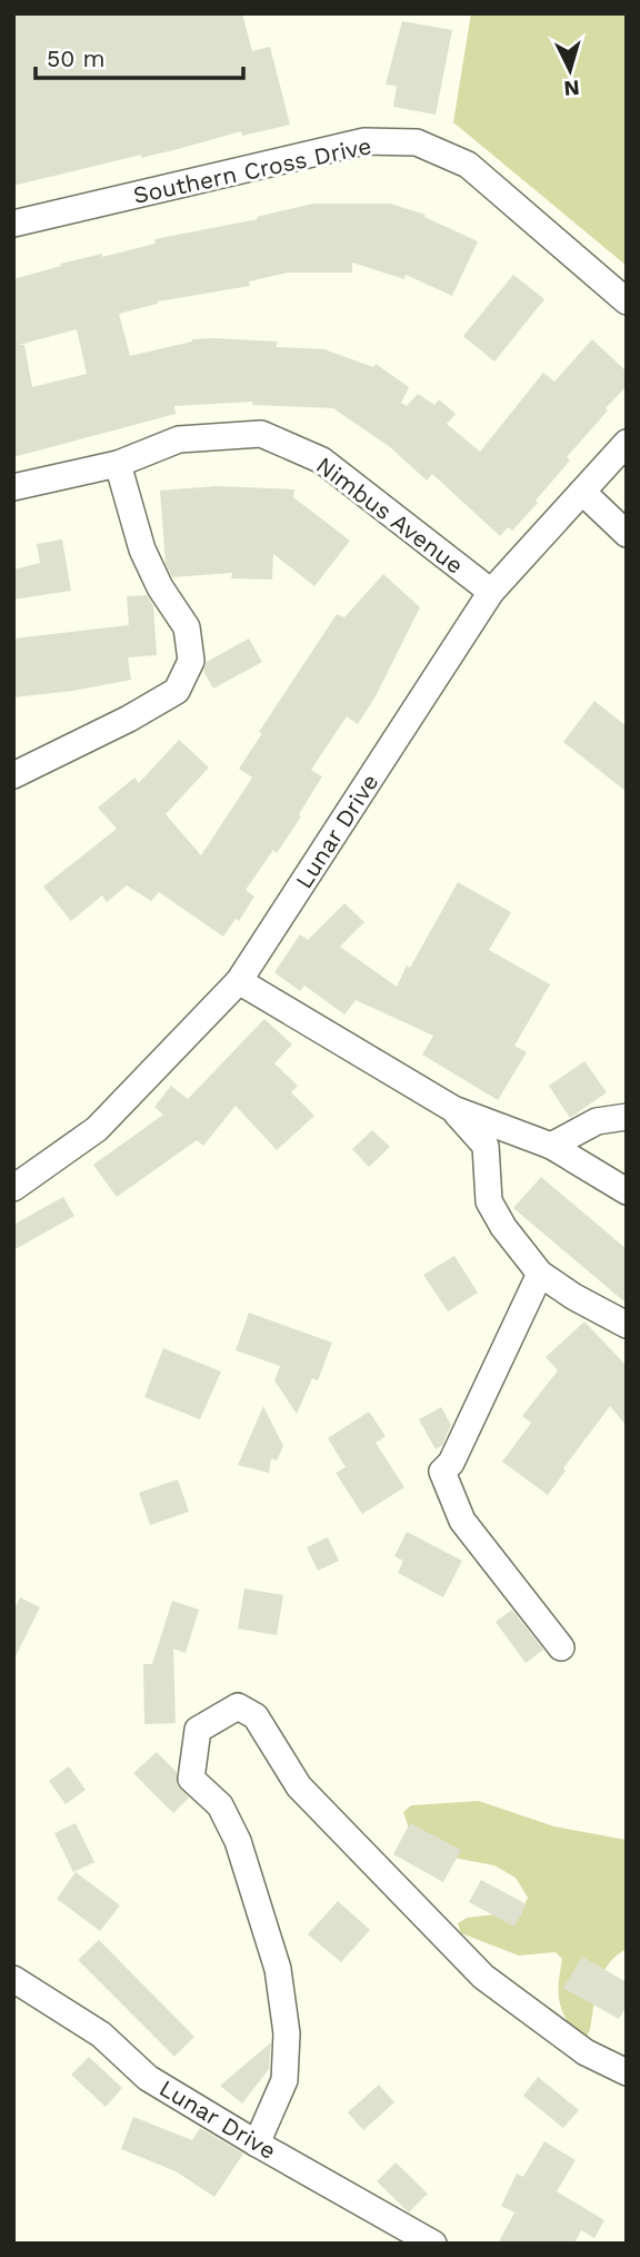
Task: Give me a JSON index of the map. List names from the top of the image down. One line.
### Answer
{"streets":{"street":["Southern Cross Drive","Nimbus Avenue","Lunar Drive"]},"crossings":[["Nimbus Avenue","Lunar Drive"]],"scale_bar":"50 m","north":"bottom"}
